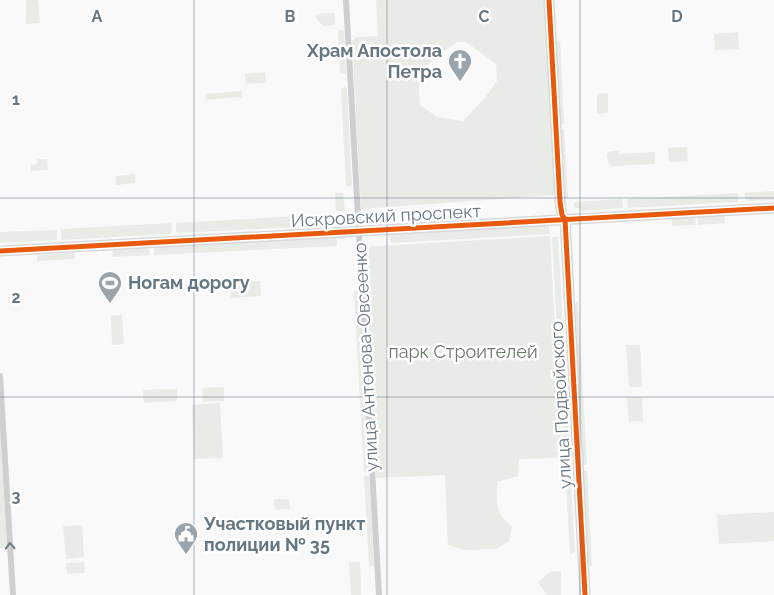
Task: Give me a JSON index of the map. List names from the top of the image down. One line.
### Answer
{"streets":{"street":["Искровский проспект","улица Антонова-Овсеенко","улица Подвойского"]},"crossings":[["Искровский проспект","улица Антонова-Овсеенко"],["Искровский проспект","улица Подвойского"]],"parks":["парк Строителей"],"places":{"church":["Храм Апостола Петра"],"sports":["Ногам дорогу"],"public building":["Участковый пункт полиции № 35"]},"grid":{"columns":["A","B","C","D"],"rows":["1","2","3"]}}
